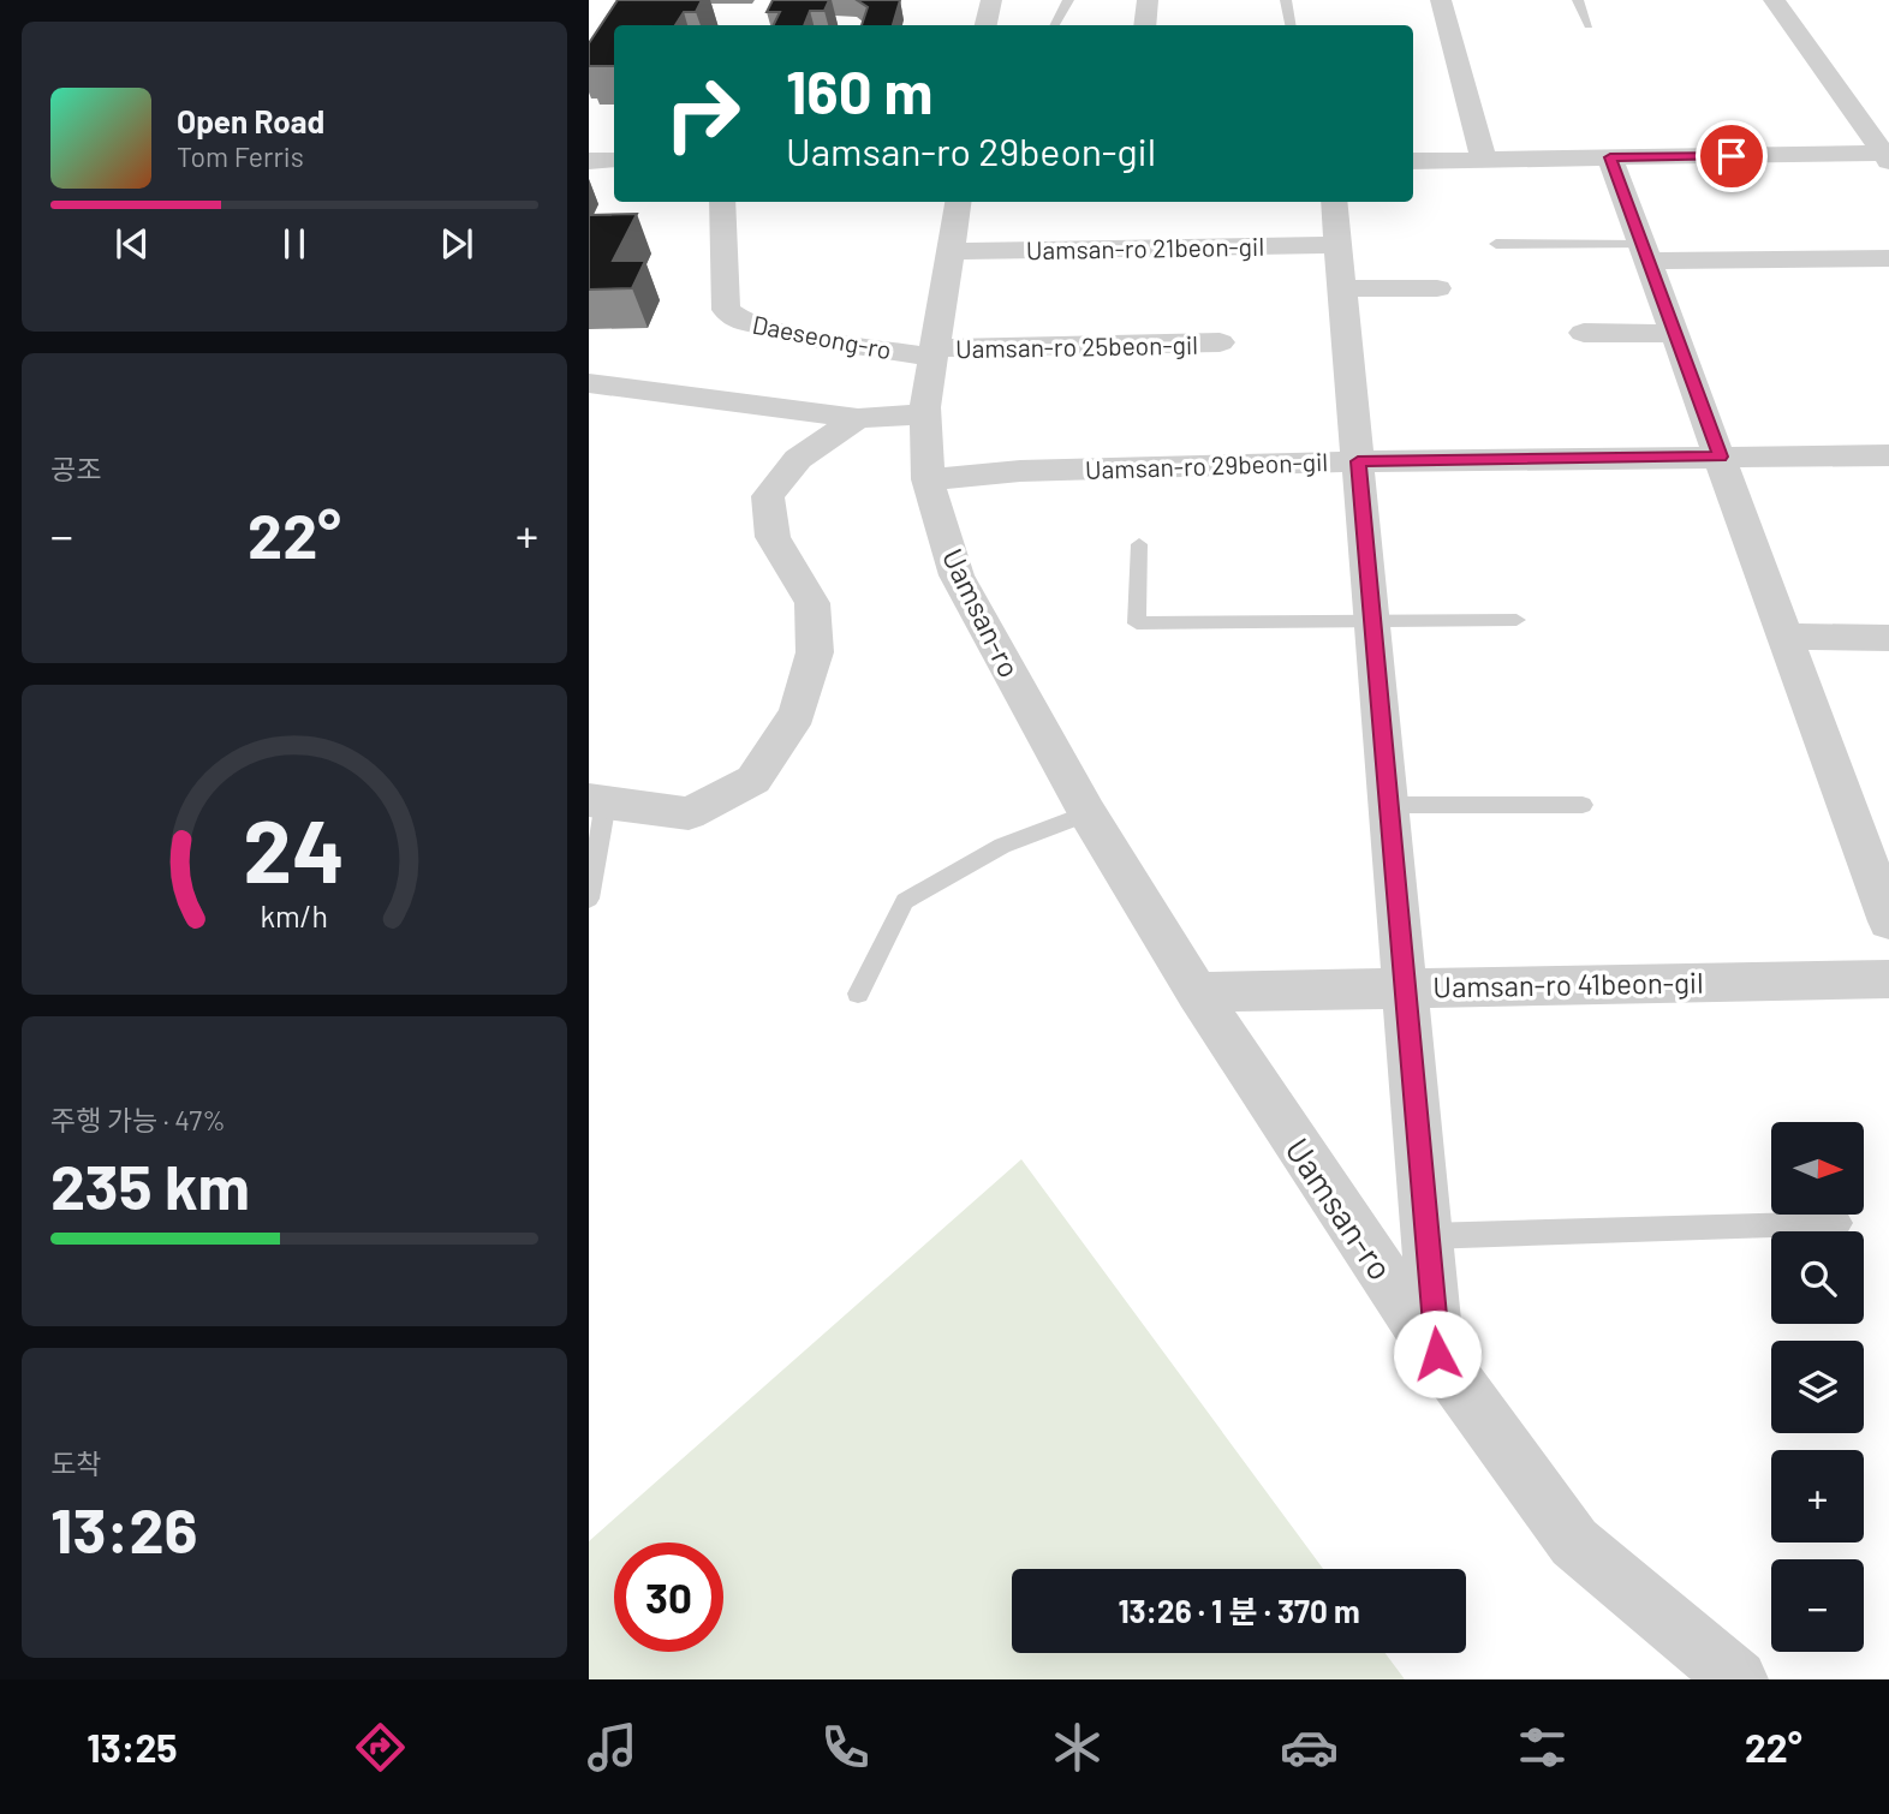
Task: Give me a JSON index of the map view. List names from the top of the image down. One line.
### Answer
{"streets":{"street":["Uamsan-ro 21beon-gil","Daeseong-ro","Uamsan-ro 25beon-gil","Uamsan-ro 29beon-gil","Uamsan-ro","Uamsan-ro 41beon-gil"]},"crossings":[["Uamsan-ro 21beon-gil","Uamsan-ro"],["Daeseong-ro","Uamsan-ro 25beon-gil"],["Daeseong-ro","Uamsan-ro"],["Uamsan-ro 25beon-gil","Uamsan-ro"],["Uamsan-ro 29beon-gil","Uamsan-ro"],["Uamsan-ro","Uamsan-ro 41beon-gil"]],"north":"right","page":{"turn":["160 m","Uamsan-ro 29beon-gil"],"song":["Open Road","Tom Ferris"],"tile":["공조",["주행 가능 · 47%","235 km"],["도착","13:26"]],"heat":["−","22°","+"],"map_buttons":["+","−"],"limit":"30","trip":"13:26 · 1 분 · 370 m","tabs":["13:25","22°"],"gauge":["24","km/h"]}}
